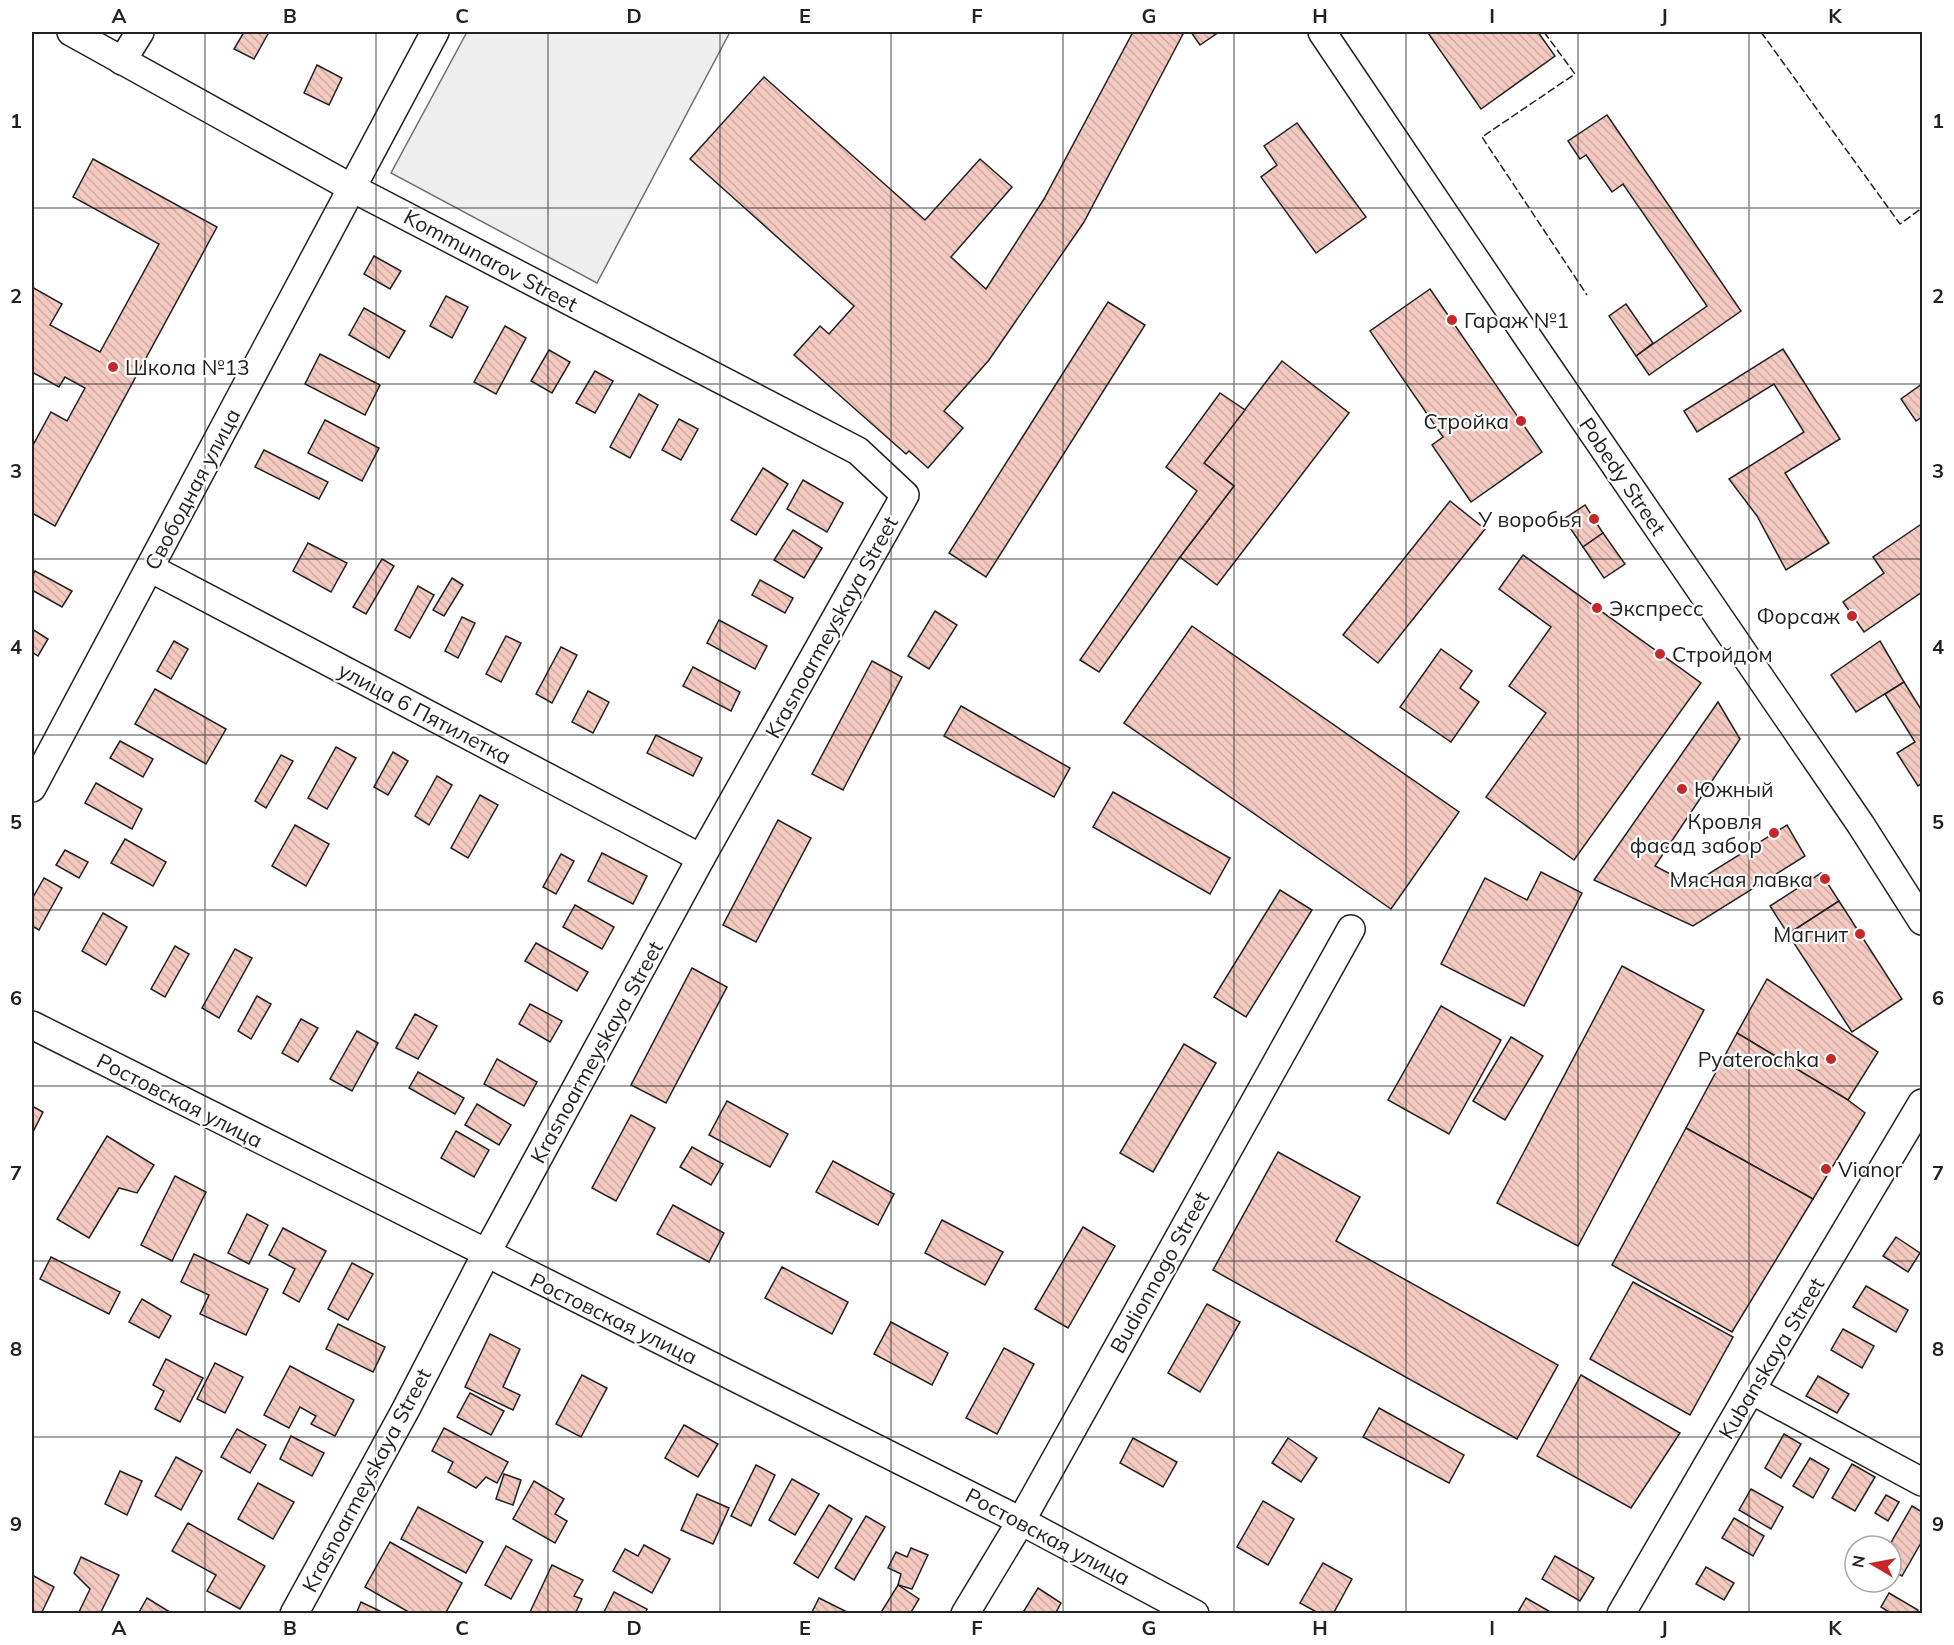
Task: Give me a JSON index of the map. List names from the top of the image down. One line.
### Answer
{"streets":{"street":["Kommunarov Street","Pobedy Street","Свободная улица","Krasnoarmeyskaya Street","улица 6 Пятилетка","Ростовская улица","Budionnogo Street","Kubanskaya Street"]},"crossings":[["Kommunarov Street","Свободная улица"],["Kommunarov Street","Krasnoarmeyskaya Street"],["Свободная улица","улица 6 Пятилетка"],["Krasnoarmeyskaya Street","улица 6 Пятилетка"],["Krasnoarmeyskaya Street","Ростовская улица"],["Ростовская улица","Budionnogo Street"]],"places":["Гараж №1","Школа №13","Стройка","У воробья","Экспресс","Форсаж","Стройдом","Южный","Кровля фасад забор","Мясная лавка","Магнит","Pyaterochka","Vianor"],"north":"left","grid":{"columns":["A","B","C","D","E","F","G","H","I","J","K"],"rows":["1","2","3","4","5","6","7","8","9"]}}
